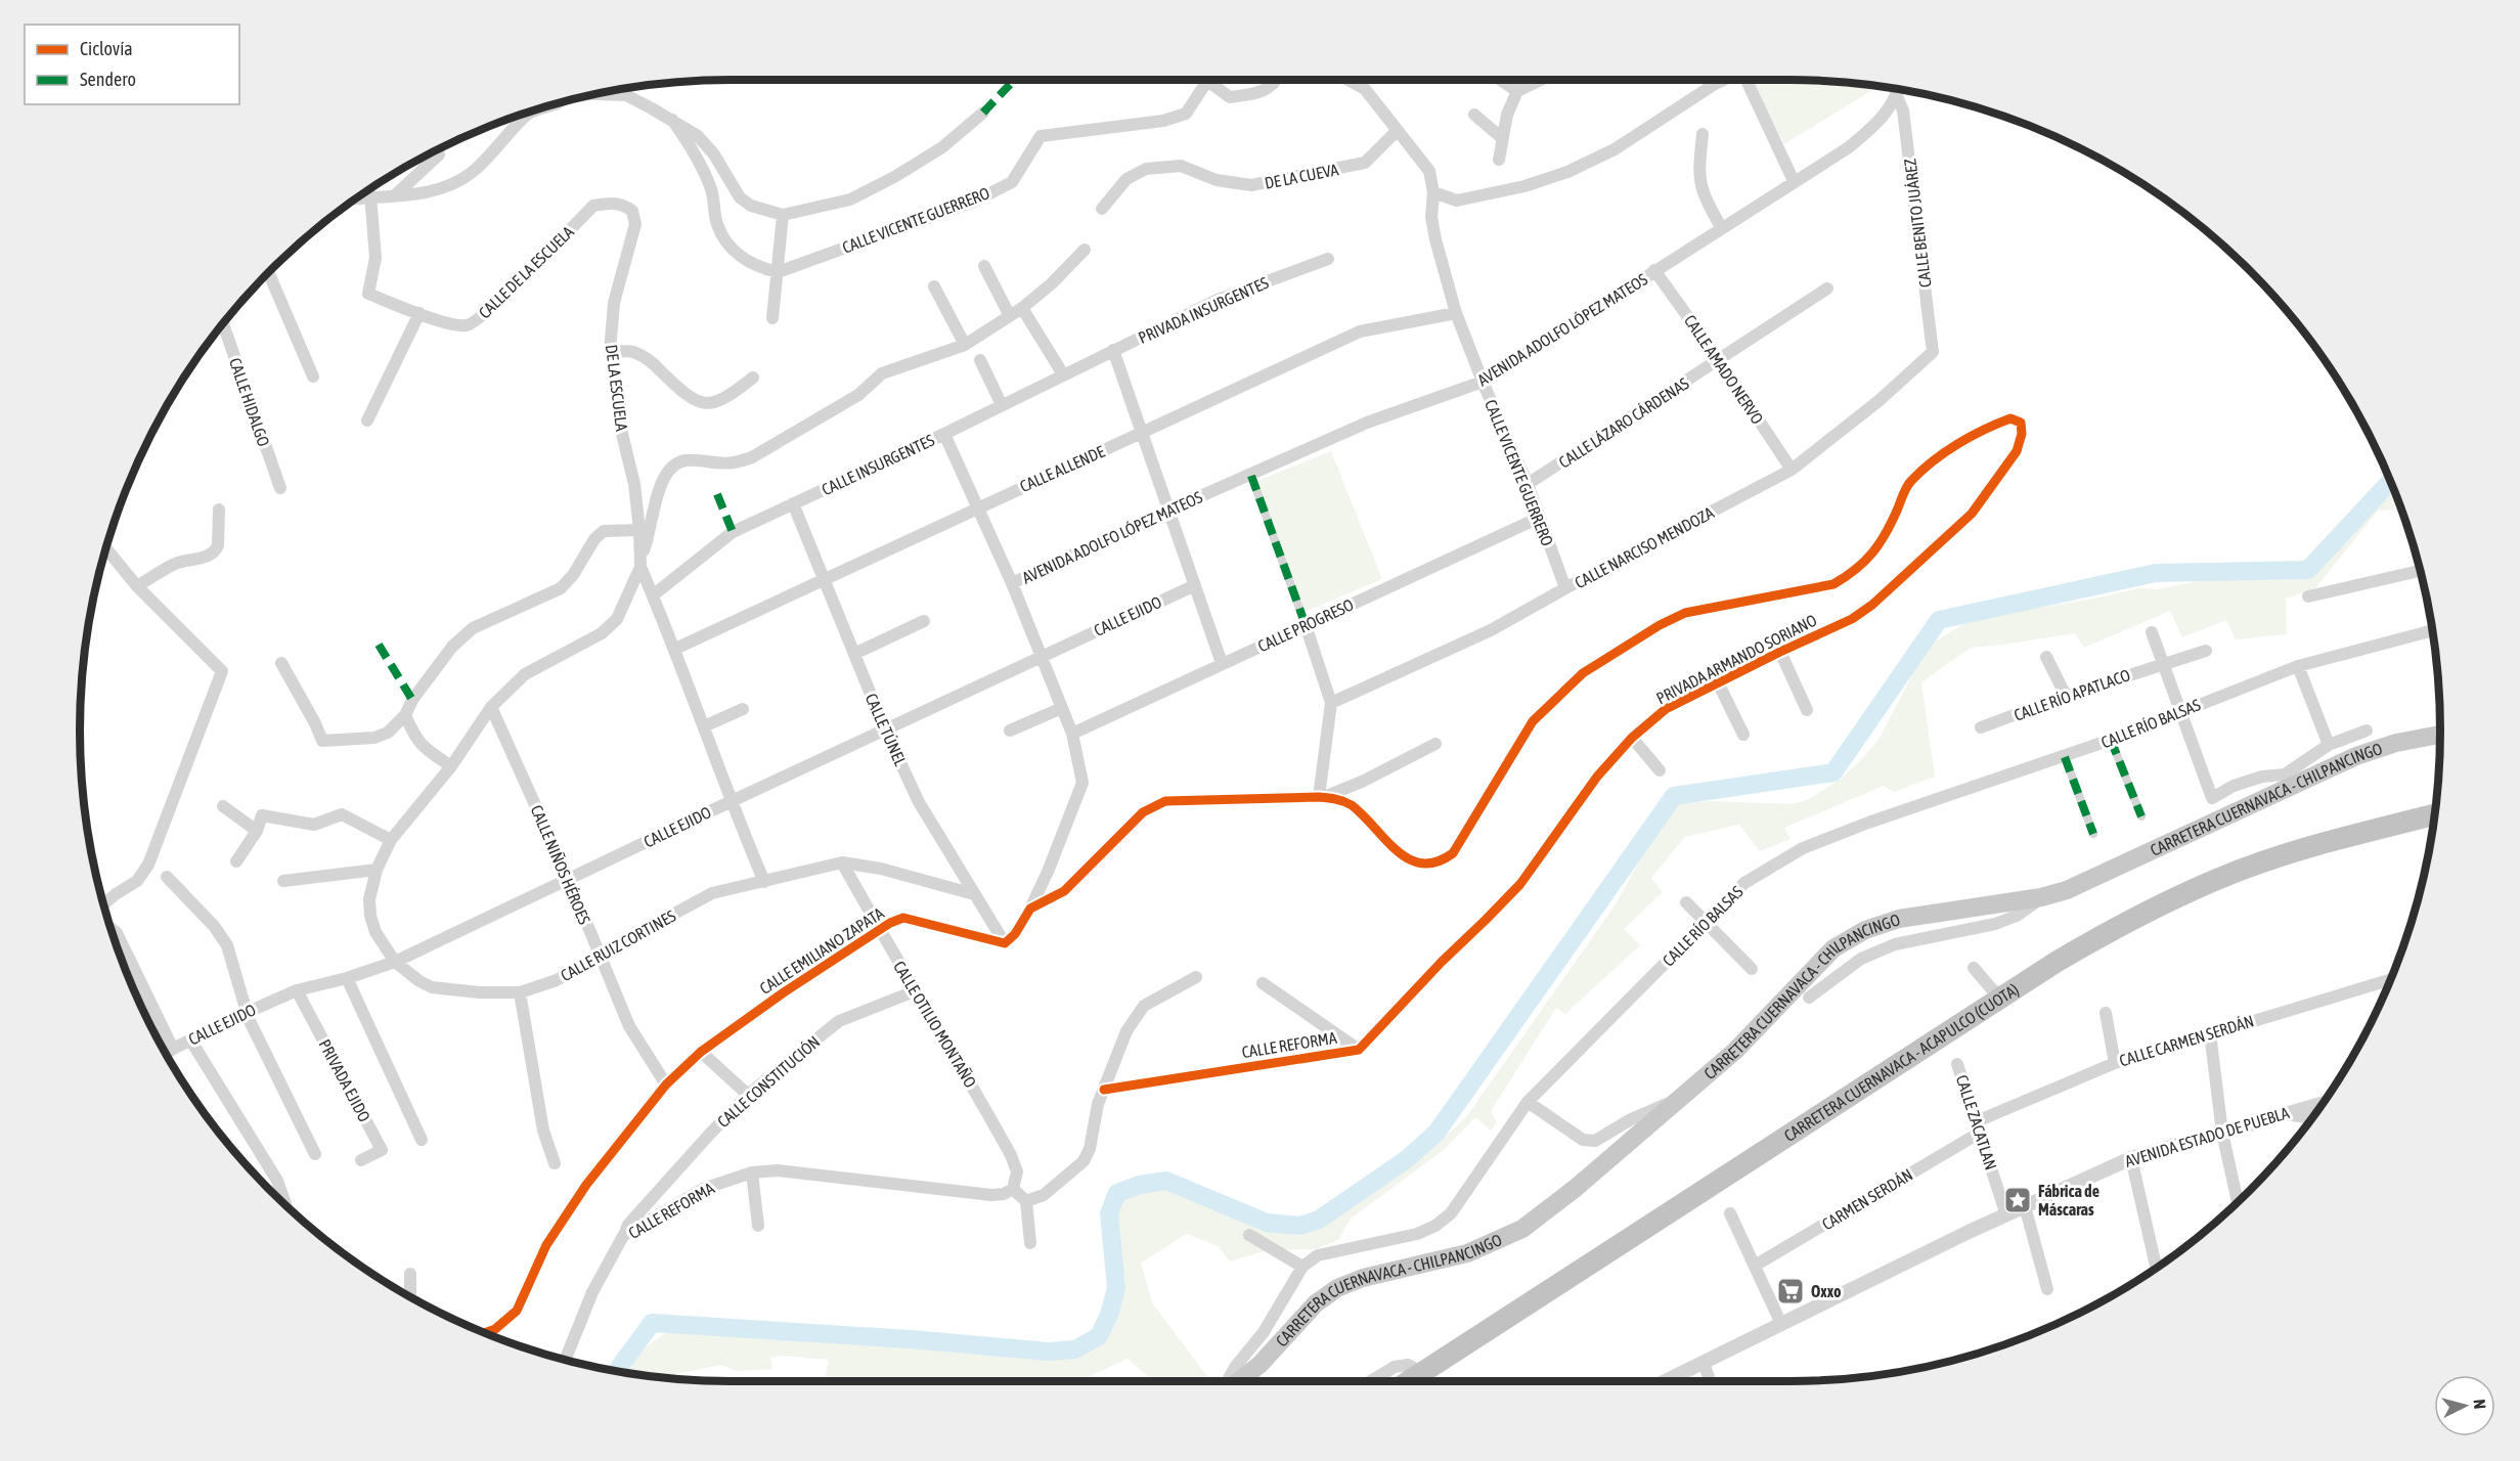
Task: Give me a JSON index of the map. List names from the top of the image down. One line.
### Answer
{"streets":{"highway":["CARRETERA CUERNAVACA - ACAPULCO (CUOTA)"],"main road":["CARRETERA CUERNAVACA - CHILPANCINGO"],"street":["DE LA CUEVA","CALLE VICENTE GUERRERO","CALLE BENITO JUÁREZ","CALLE DE LA ESCUELA","PRIVADA INSURGENTES","AVENIDA ADOLFO LÓPEZ MATEOS","CALLE AMADO NERVO","DE LA ESCUELA","CALLE HIDALGO","CALLE LÁZARO CÁRDENAS","CALLE INSURGENTES","CALLE ALLENDE","CALLE NARCISO MENDOZA","CALLE EJIDO","CALLE PROGRESO","PRIVADA ARMANDO SORIANO","CALLE RÍO APATLACO","CALLE RÍO BALSAS","CALLE TÚNEL","CALLE NIÑOS HÉROES","CALLE RUIZ CORTINES","CALLE EMILIANO ZAPATA","CALLE OTILIO MONTAÑO","CALLE CARMEN SERDÁN","CALLE REFORMA","PRIVADA EJIDO","CALLE CONSTITUCIÓN","CALLE ZACATLAN","AVENIDA ESTADO DE PUEBLA","CARMEN SERDÁN"]},"crossings":[["DE LA CUEVA","CALLE VICENTE GUERRERO"],["CALLE VICENTE GUERRERO","AVENIDA ADOLFO LÓPEZ MATEOS"],["CALLE VICENTE GUERRERO","CALLE LÁZARO CÁRDENAS"],["CALLE VICENTE GUERRERO","CALLE ALLENDE"],["CALLE VICENTE GUERRERO","CALLE NARCISO MENDOZA"],["CALLE VICENTE GUERRERO","CALLE PROGRESO"],["CALLE BENITO JUÁREZ","AVENIDA ADOLFO LÓPEZ MATEOS"],["CALLE BENITO JUÁREZ","CALLE NARCISO MENDOZA"],["CALLE DE LA ESCUELA","DE LA ESCUELA"],["PRIVADA INSURGENTES","CALLE INSURGENTES"],["AVENIDA ADOLFO LÓPEZ MATEOS","CALLE AMADO NERVO"],["CALLE AMADO NERVO","CALLE LÁZARO CÁRDENAS"],["CALLE AMADO NERVO","CALLE NARCISO MENDOZA"],["DE LA ESCUELA","CALLE RUIZ CORTINES"],["CALLE INSURGENTES","CALLE TÚNEL"],["CALLE ALLENDE","CALLE TÚNEL"],["CALLE EJIDO","CALLE TÚNEL"],["CALLE EJIDO","CALLE NIÑOS HÉROES"],["CALLE EJIDO","CALLE RUIZ CORTINES"],["CALLE EJIDO","PRIVADA EJIDO"],["PRIVADA ARMANDO SORIANO","CALLE REFORMA"],["CALLE TÚNEL","CALLE RUIZ CORTINES"],["CALLE TÚNEL","CALLE EMILIANO ZAPATA"],["CALLE NIÑOS HÉROES","CALLE RUIZ CORTINES"],["CALLE NIÑOS HÉROES","CALLE EMILIANO ZAPATA"],["CALLE RUIZ CORTINES","CALLE OTILIO MONTAÑO"],["CALLE EMILIANO ZAPATA","CALLE OTILIO MONTAÑO"],["CALLE OTILIO MONTAÑO","CALLE REFORMA"],["CALLE OTILIO MONTAÑO","CALLE CONSTITUCIÓN"],["CALLE CARMEN SERDÁN","CALLE ZACATLAN"],["CALLE CARMEN SERDÁN","CARMEN SERDÁN"],["CALLE REFORMA","CALLE CONSTITUCIÓN"],["CALLE ZACATLAN","AVENIDA ESTADO DE PUEBLA"],["CALLE ZACATLAN","CARMEN SERDÁN"]],"places":{"place":["Fábrica de Máscaras"],"supermarket":["Oxxo"]},"legend":["Ciclovía","Sendero"],"north":"right"}
